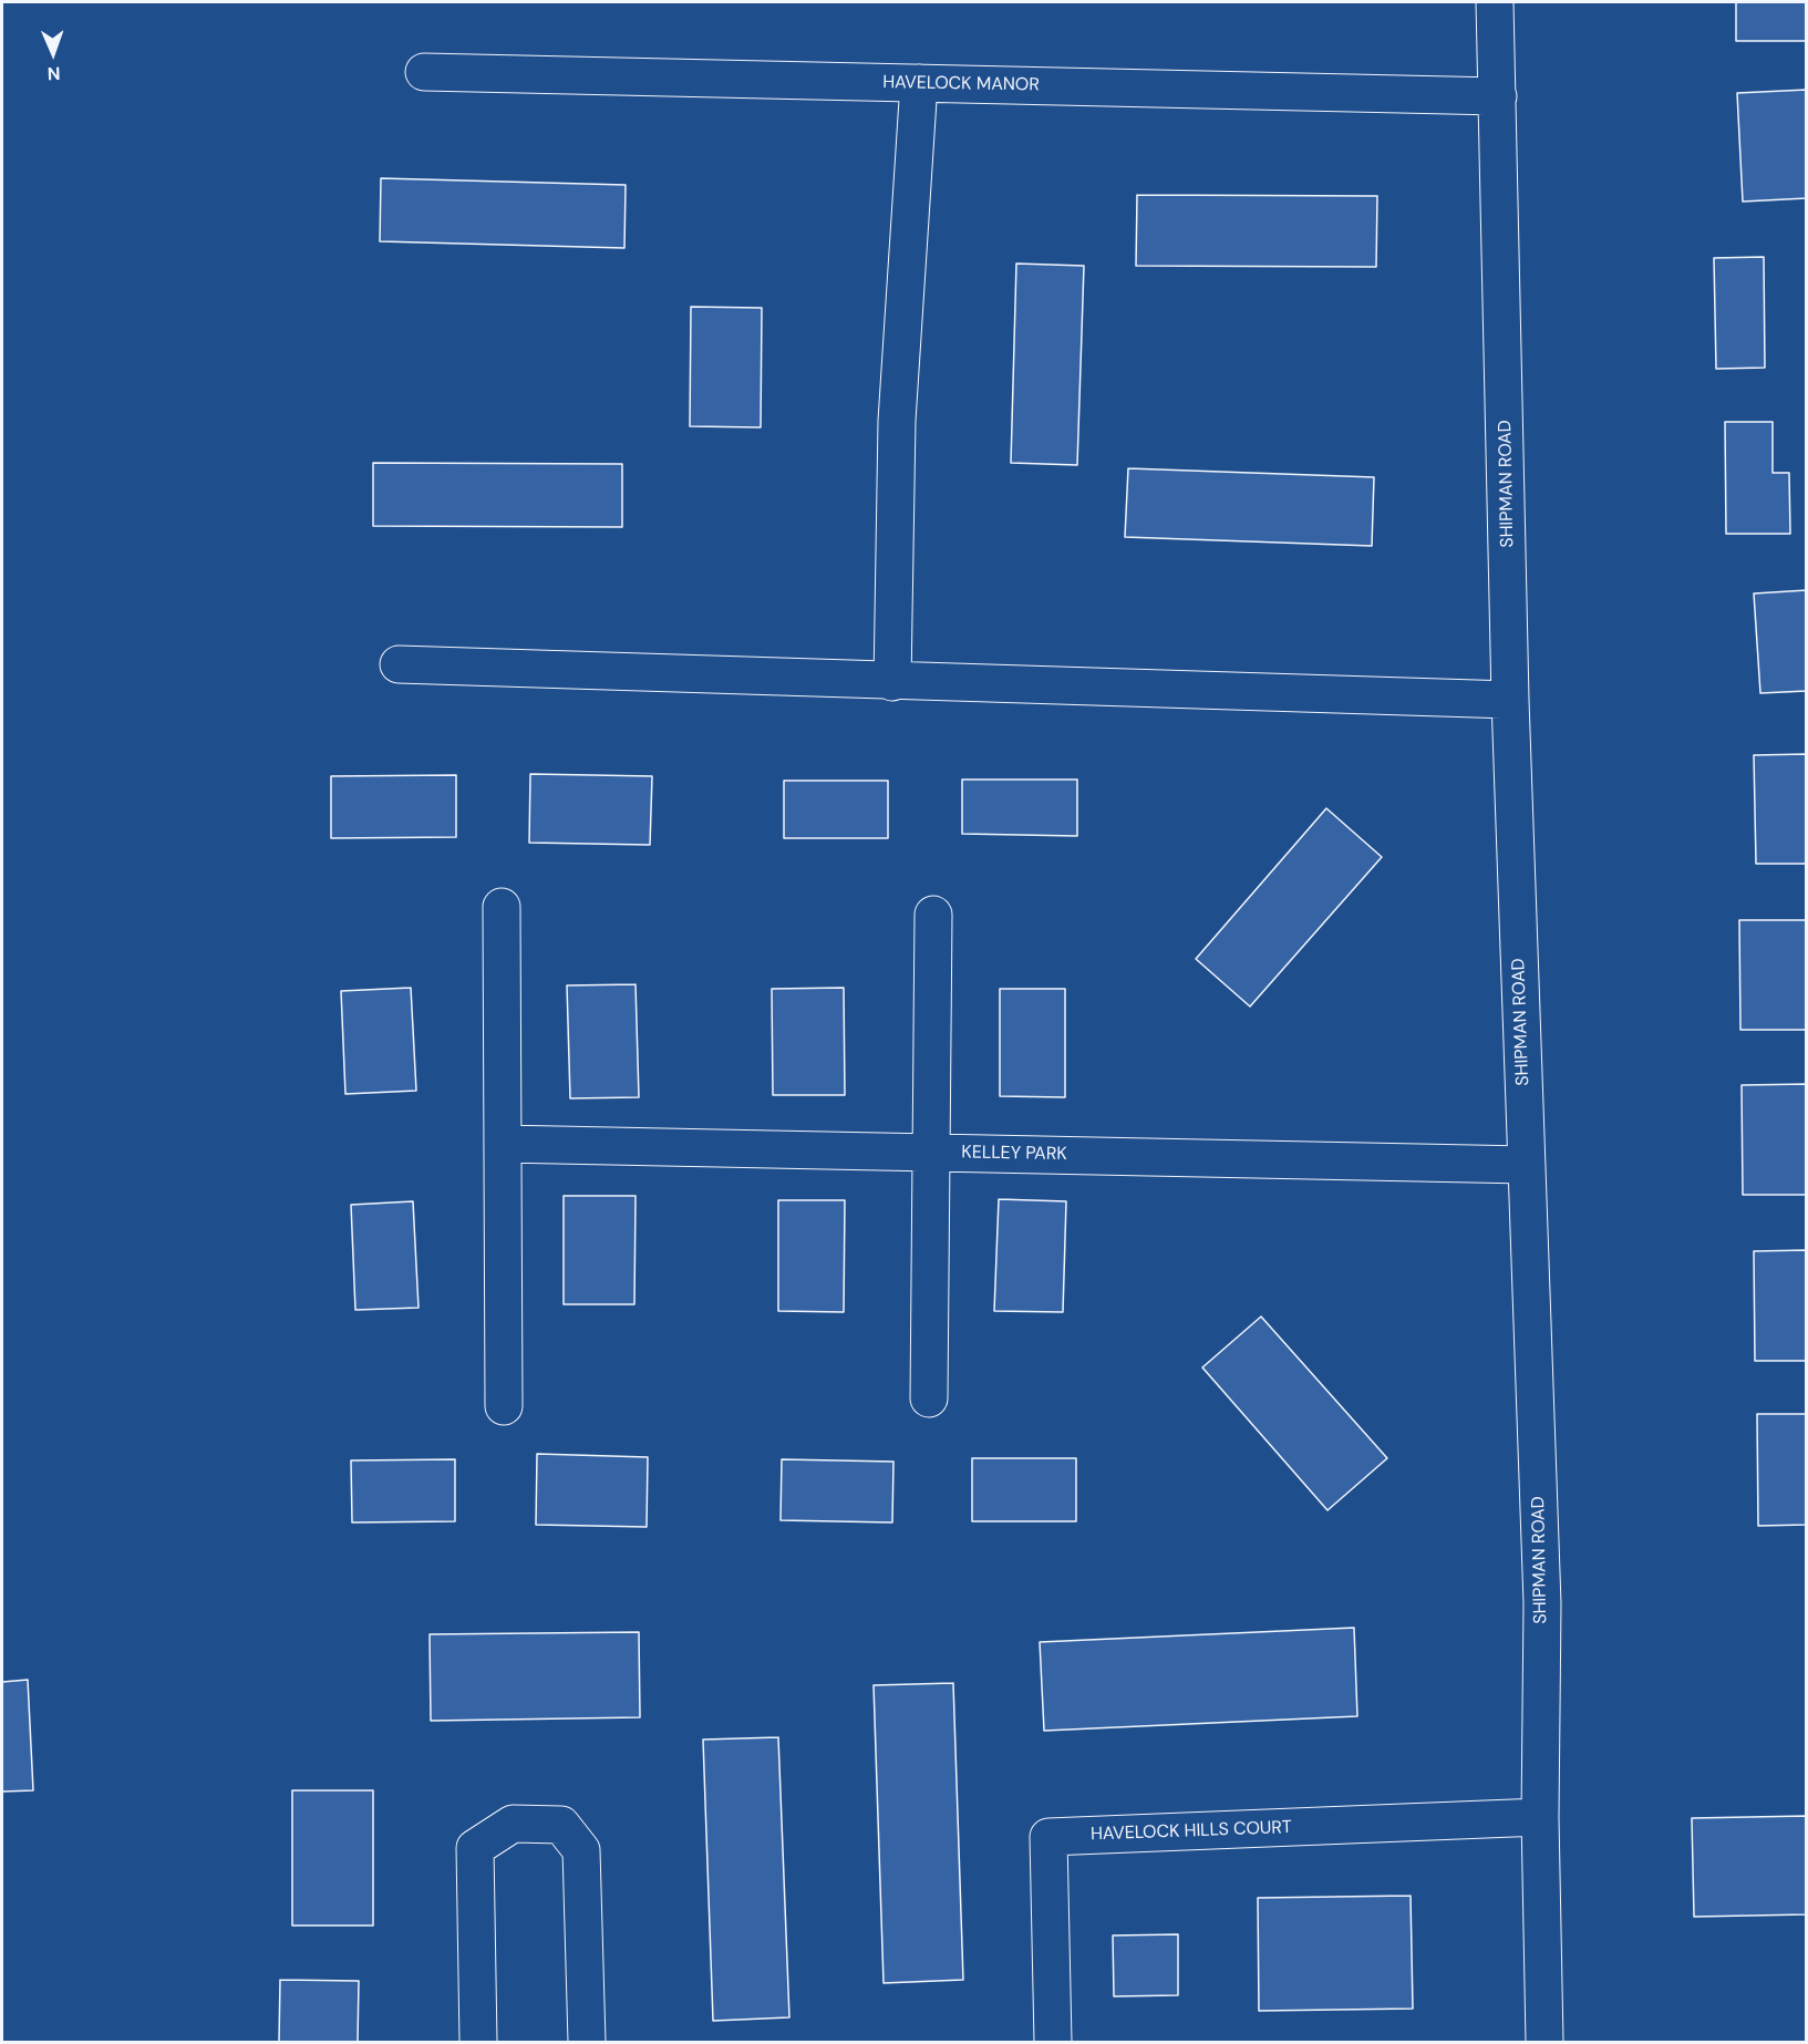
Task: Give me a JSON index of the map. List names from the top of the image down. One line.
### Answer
{"streets":{"street":["HAVELOCK MANOR","SHIPMAN ROAD","KELLEY PARK","HAVELOCK HILLS COURT"]},"crossings":[["HAVELOCK MANOR","SHIPMAN ROAD"],["SHIPMAN ROAD","KELLEY PARK"],["SHIPMAN ROAD","HAVELOCK HILLS COURT"]],"north":"bottom"}
